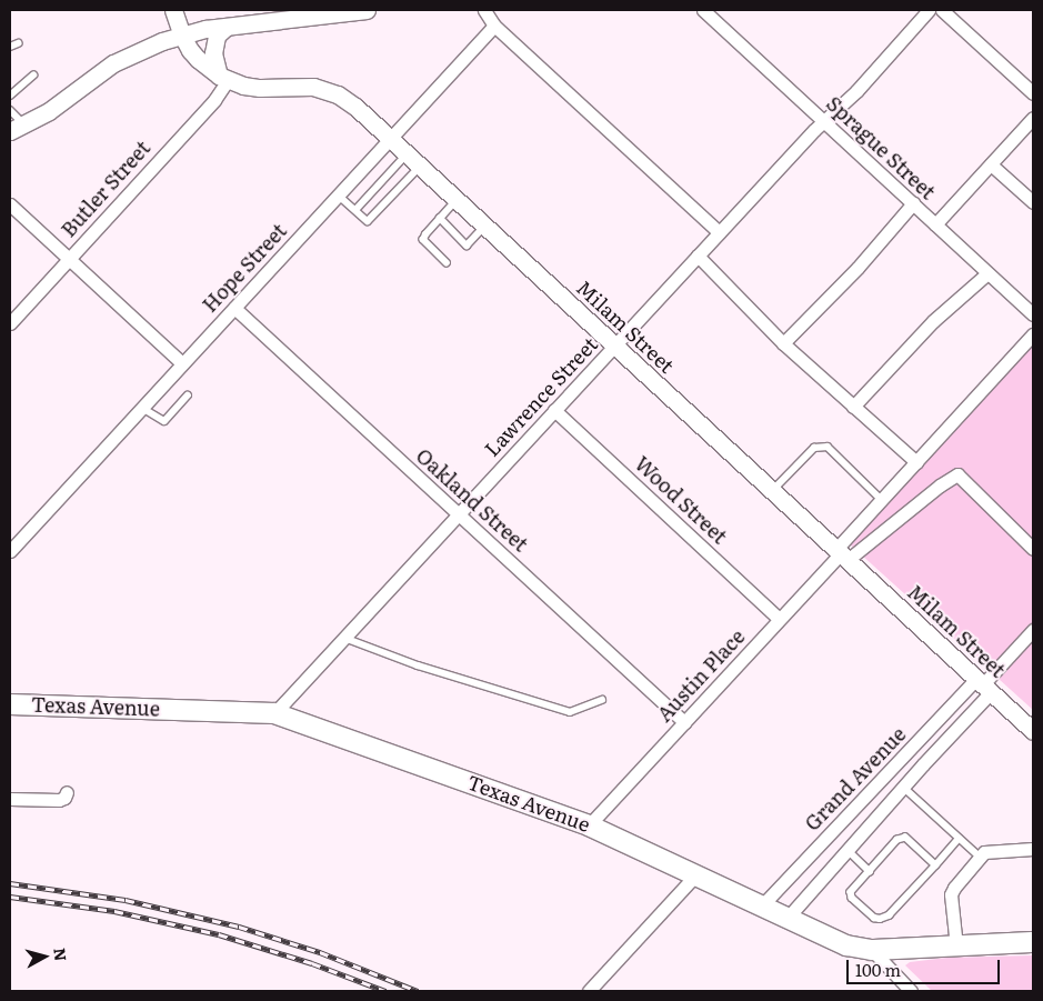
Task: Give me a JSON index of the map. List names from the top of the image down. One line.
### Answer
{"streets":{"main road":["Texas Avenue"],"street":["Sprague Street","Butler Street","Hope Street","Milam Street","Lawrence Street","Oakland Street","Wood Street","Austin Place","Grand Avenue"]},"crossings":[["Sprague Street","Lawrence Street"],["Butler Street","Milam Street"],["Hope Street","Milam Street"],["Hope Street","Oakland Street"],["Milam Street","Lawrence Street"],["Milam Street","Austin Place"],["Milam Street","Grand Avenue"],["Lawrence Street","Oakland Street"],["Lawrence Street","Wood Street"],["Lawrence Street","Texas Avenue"],["Oakland Street","Austin Place"],["Wood Street","Austin Place"],["Austin Place","Texas Avenue"],["Texas Avenue","Grand Avenue"]],"scale_bar":"100 m","north":"right"}
